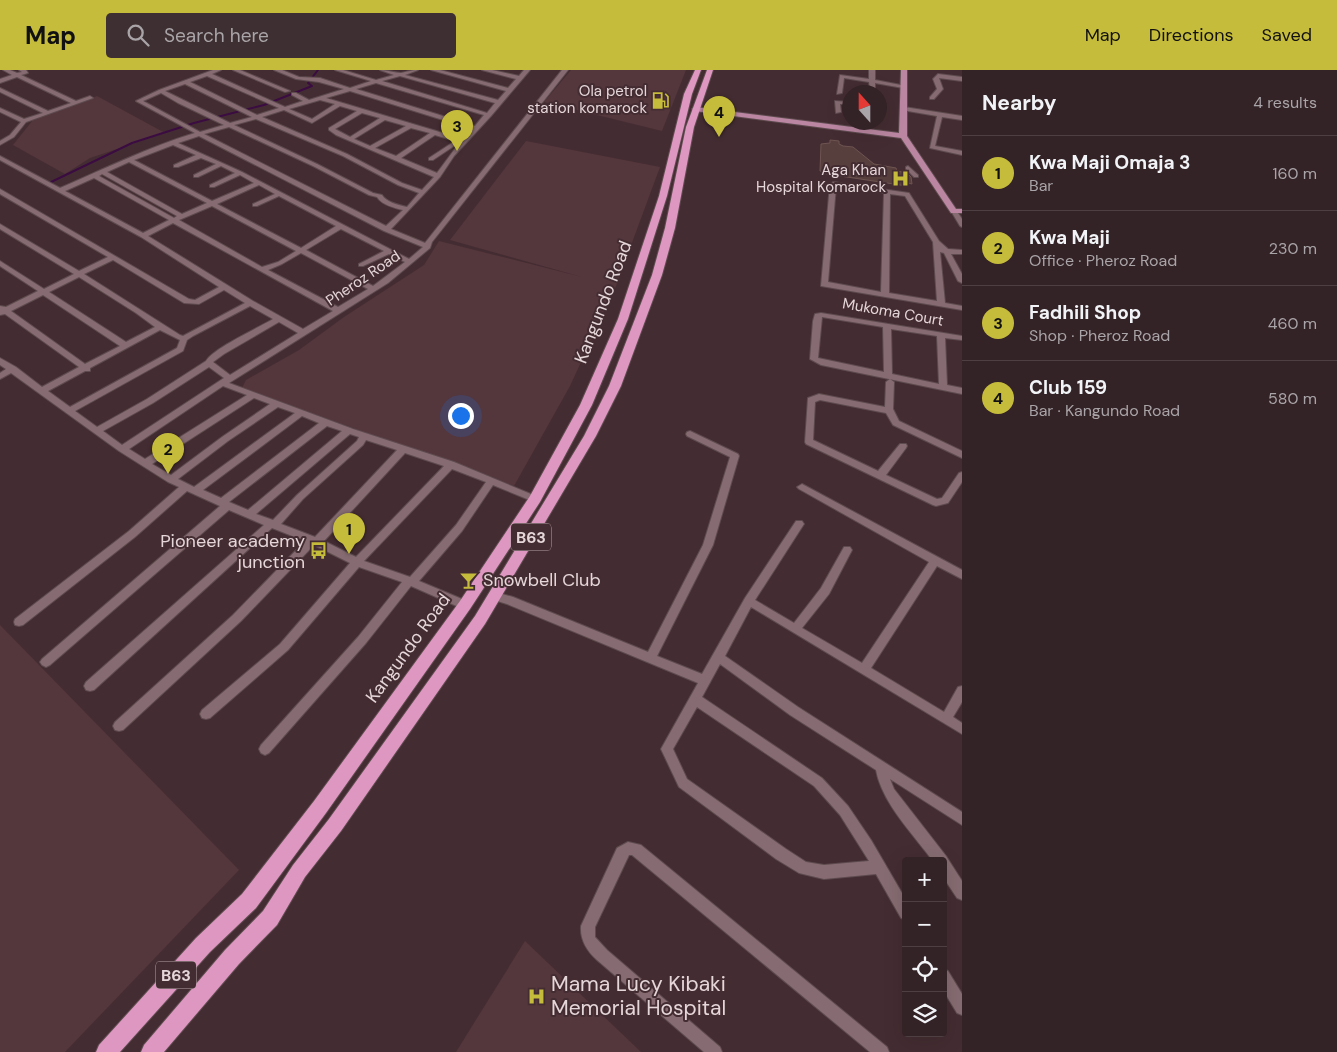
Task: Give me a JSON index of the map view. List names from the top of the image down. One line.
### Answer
{"streets":{"highway":["Kangundo Road","B63"],"street":["Pheroz Road","Mukoma Court"]},"places":{"fuel station":["Ola petrol station komarock"],"hospital":["Aga Khan Hospital Komarock","Mama Lucy Kibaki Memorial Hospital"],"bus stop":["Pioneer academy junction"],"bar":["Snowbell Club"]},"north":"top","page":{"header":"Map","search":"Search here","nav":["Map","Directions","Saved"],"heading":["Nearby","4 results"],"pins":["4","3","2","1"],"list":[{"mark":"1","name":"Kwa Maji Omaja 3","note":"Bar","value":"160 m"},{"mark":"2","name":"Kwa Maji","note":"Office · Pheroz Road","value":"230 m"},{"mark":"3","name":"Fadhili Shop","note":"Shop · Pheroz Road","value":"460 m"},{"mark":"4","name":"Club 159","note":"Bar · Kangundo Road","value":"580 m"}],"map_buttons":["+","−"]}}
